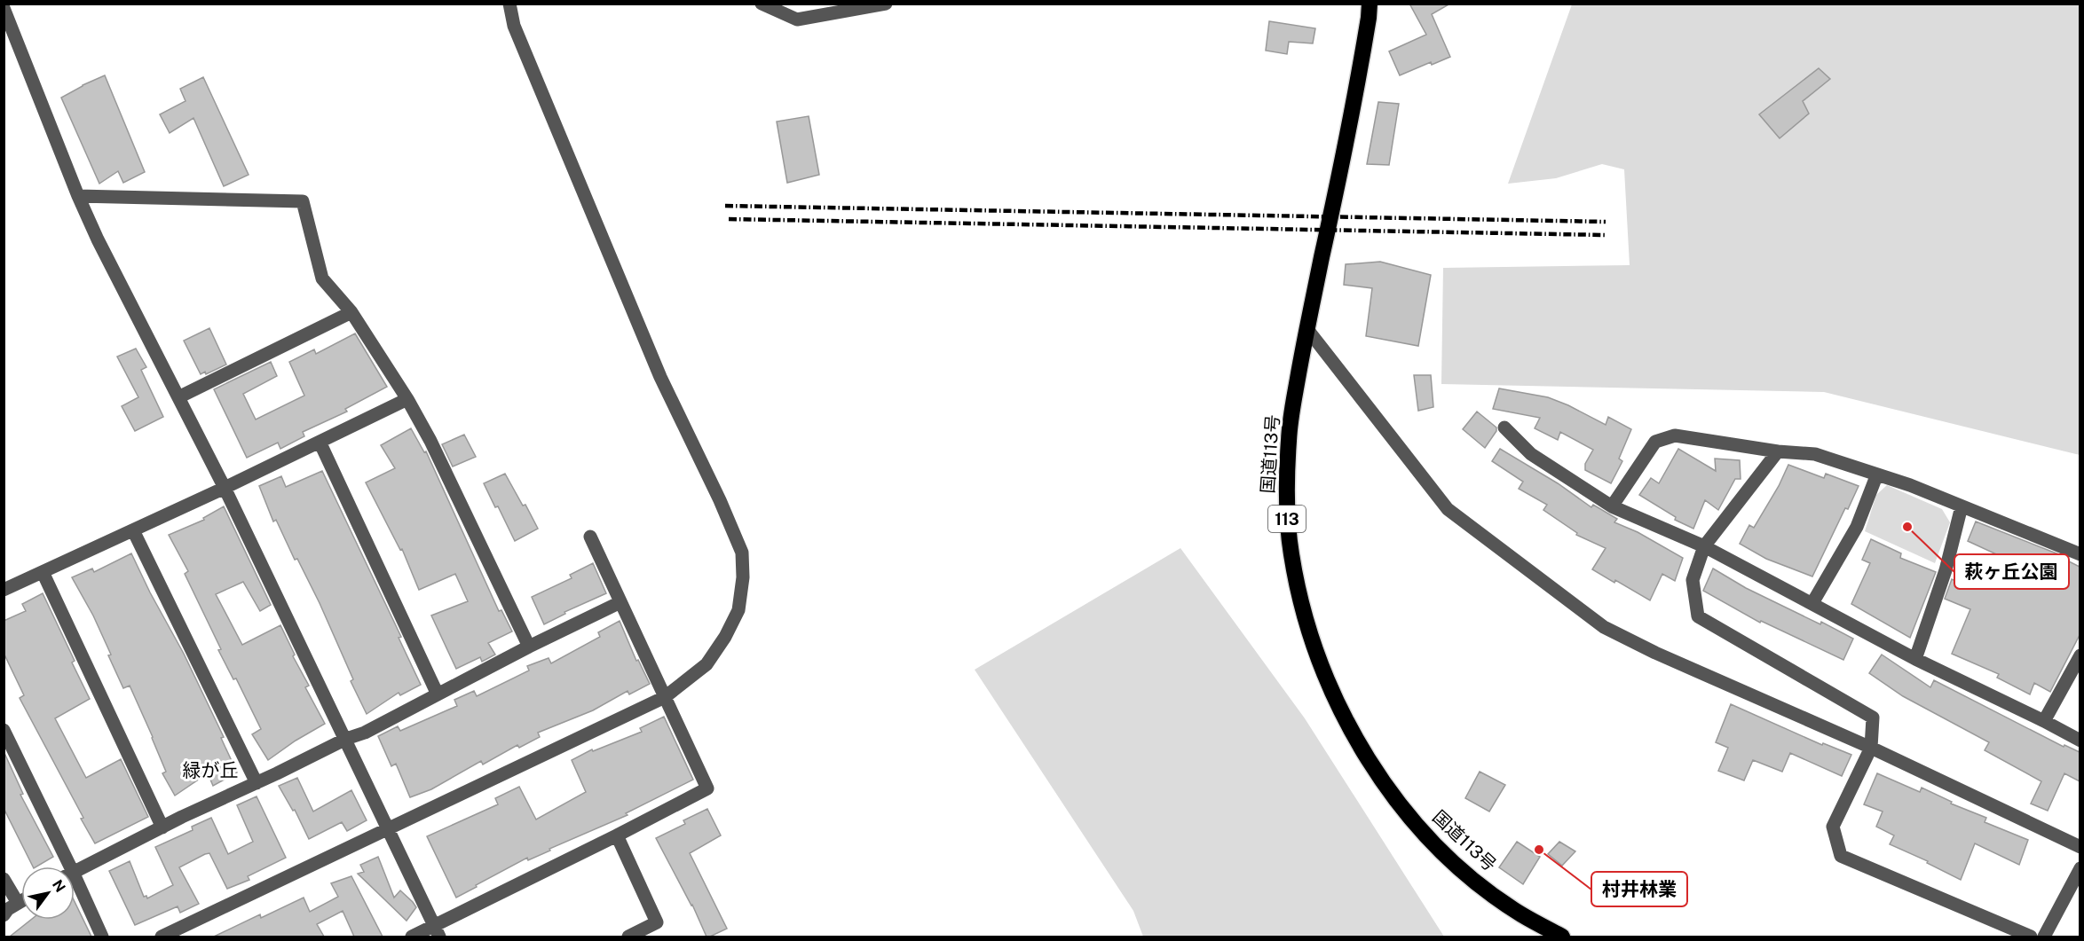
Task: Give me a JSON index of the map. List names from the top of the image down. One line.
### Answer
{"streets":{"highway":["国道113号","113"]},"districts":["緑が丘"],"places":["萩ヶ丘公園","村井林業"],"north":"top right"}
